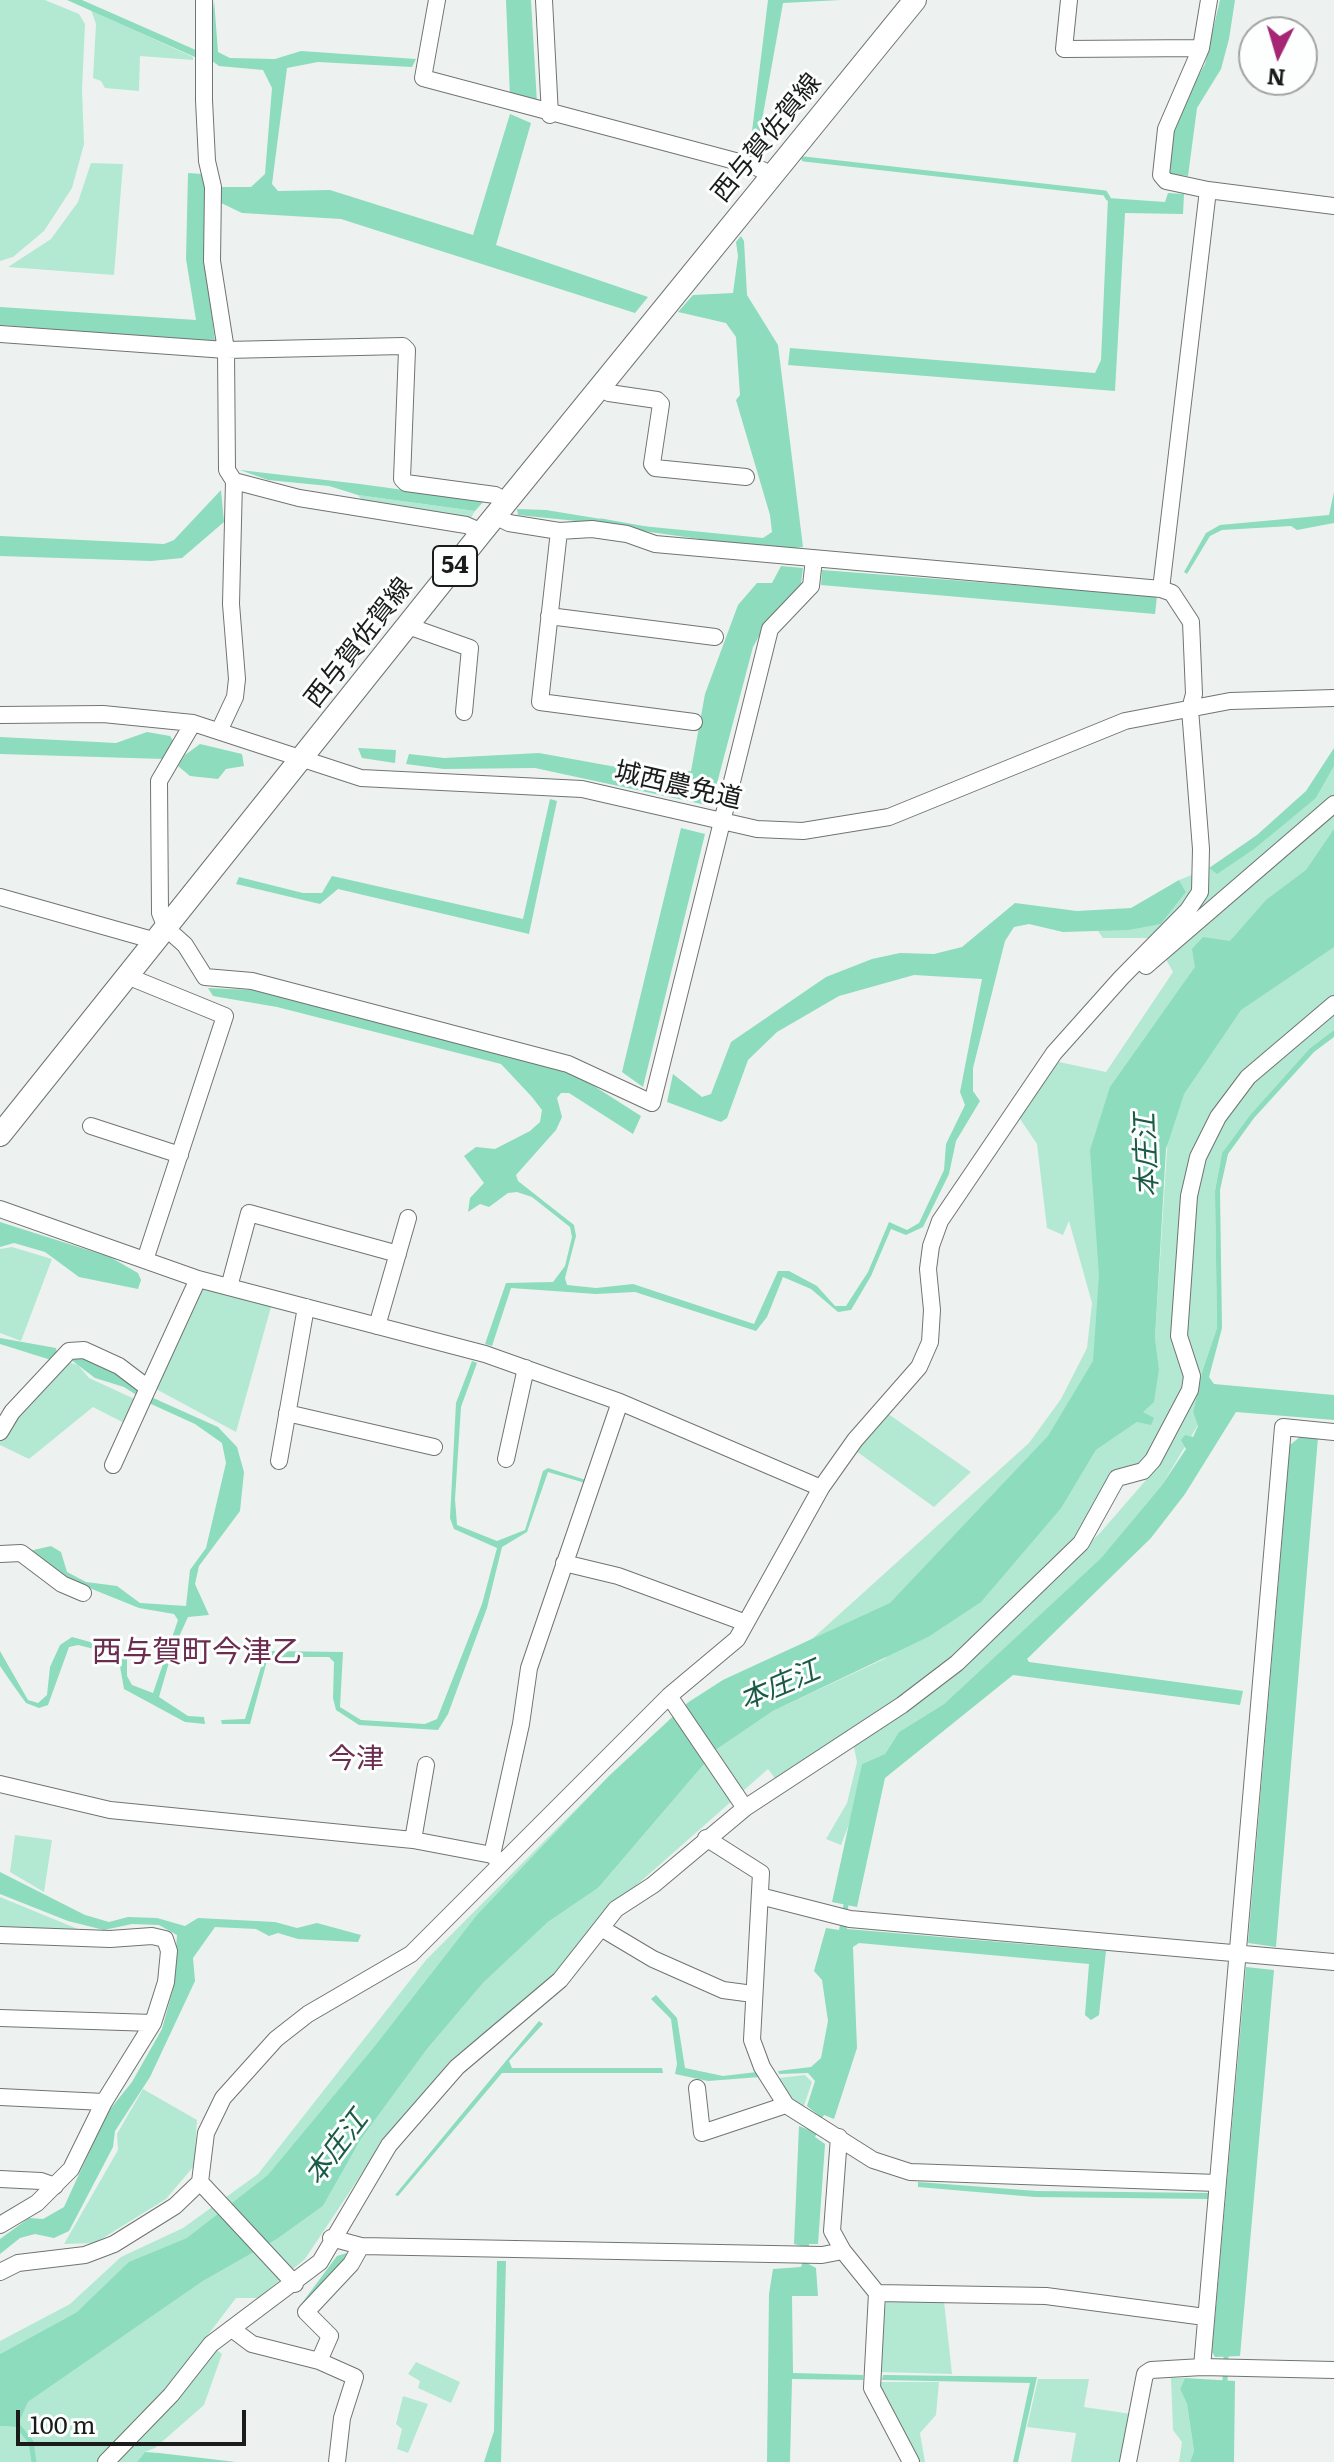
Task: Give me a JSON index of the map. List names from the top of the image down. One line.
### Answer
{"streets":{"main road":["西与賀佐賀線","54"],"street":["城西農免道"]},"crossings":[["西与賀佐賀線","城西農免道"]],"districts":["西与賀町今津乙","今津"],"water":["本庄江"],"scale_bar":"100 m","north":"bottom"}
